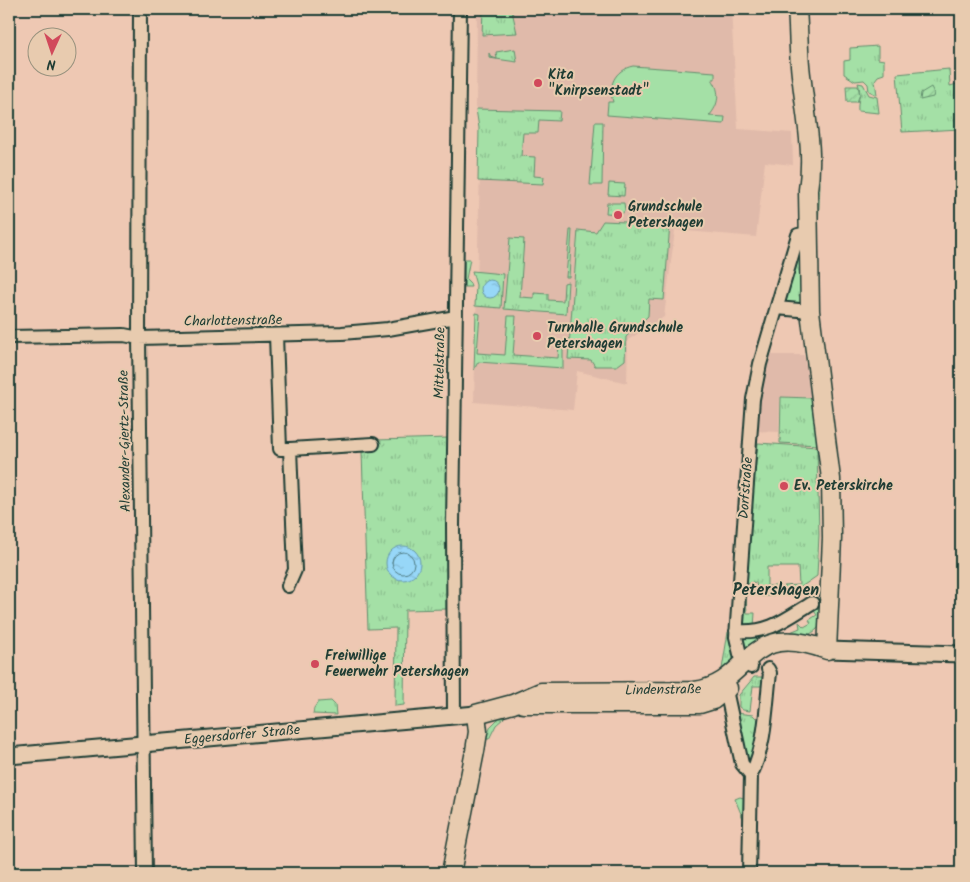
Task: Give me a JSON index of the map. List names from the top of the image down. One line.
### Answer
{"streets":{"main road":["Lindenstraße"],"street":["Charlottenstraße","Mittelstraße","Alexander-Giertz-Straße","Dorfstraße","Eggersdorfer Straße"]},"crossings":[["Charlottenstraße","Mittelstraße"],["Charlottenstraße","Alexander-Giertz-Straße"],["Mittelstraße","Eggersdorfer Straße"],["Alexander-Giertz-Straße","Eggersdorfer Straße"],["Dorfstraße","Lindenstraße"],["Lindenstraße","Eggersdorfer Straße"]],"districts":["Petershagen"],"places":["Kita \"Knirpsenstadt\"","Grundschule Petershagen","Turnhalle Grundschule Petershagen","Ev. Peterskirche","Freiwillige Feuerwehr Petershagen"],"north":"bottom"}
